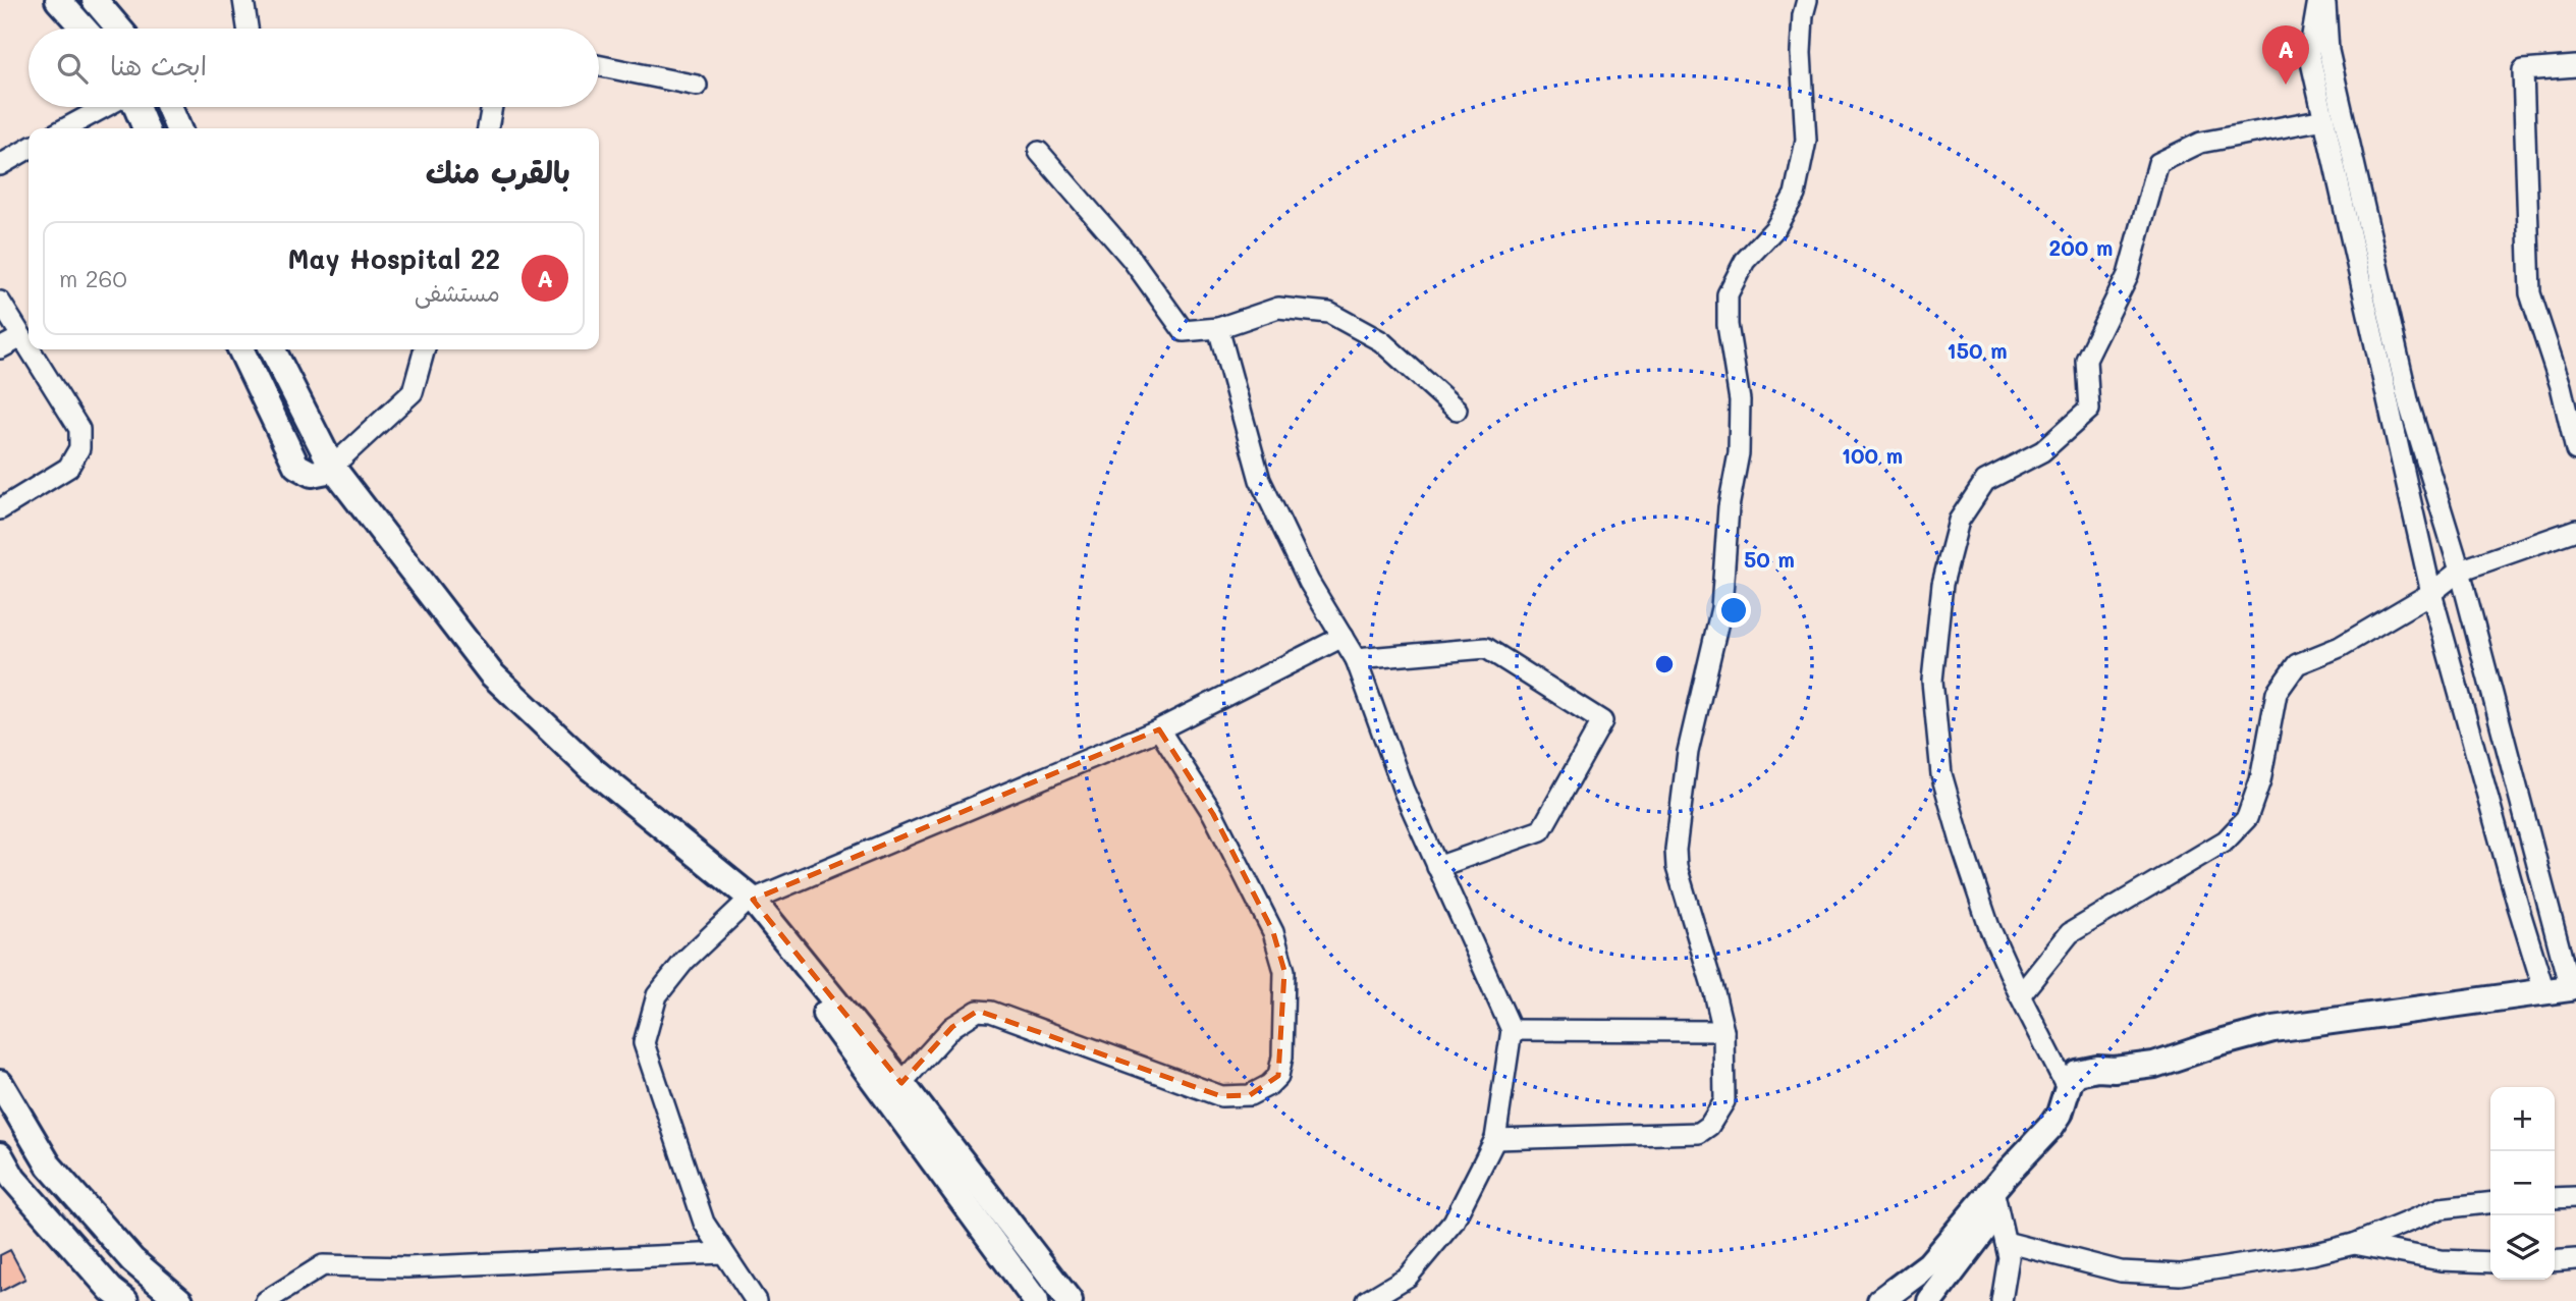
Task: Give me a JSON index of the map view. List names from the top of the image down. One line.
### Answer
{"page":{"pins":"A","search":"ابحث هنا","heading":"بالقرب منك","list":[{"mark":"A","name":"22 May Hospital","note":"مستشفى","value":"260 m"}],"map_buttons":["+","−"]},"rings":["200 m","150 m","100 m","50 m"]}
